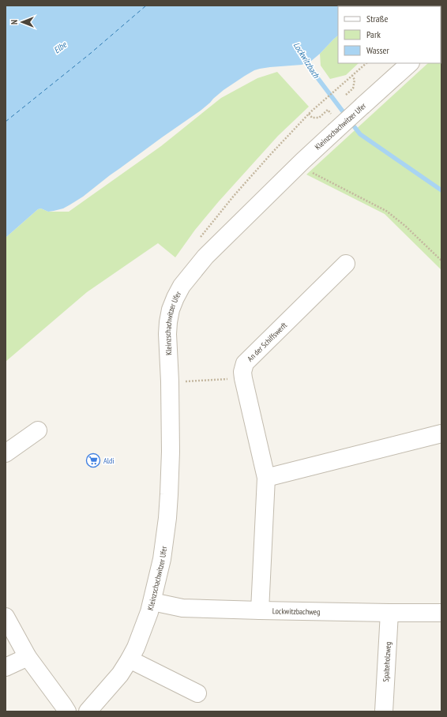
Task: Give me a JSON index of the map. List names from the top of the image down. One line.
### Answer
{"streets":{"street":["Kleinzschachwitzer Ufer","An der Schiffswerft","Lockwitzbachweg","Spalteholzweg"]},"crossings":[["Kleinzschachwitzer Ufer","Lockwitzbachweg"],["An der Schiffswerft","Lockwitzbachweg"],["Lockwitzbachweg","Spalteholzweg"]],"water":["Elbe","Lockwitzbach"],"places":{"supermarket":["Aldi"]},"legend":["Straße","Park","Wasser"],"north":"left"}
